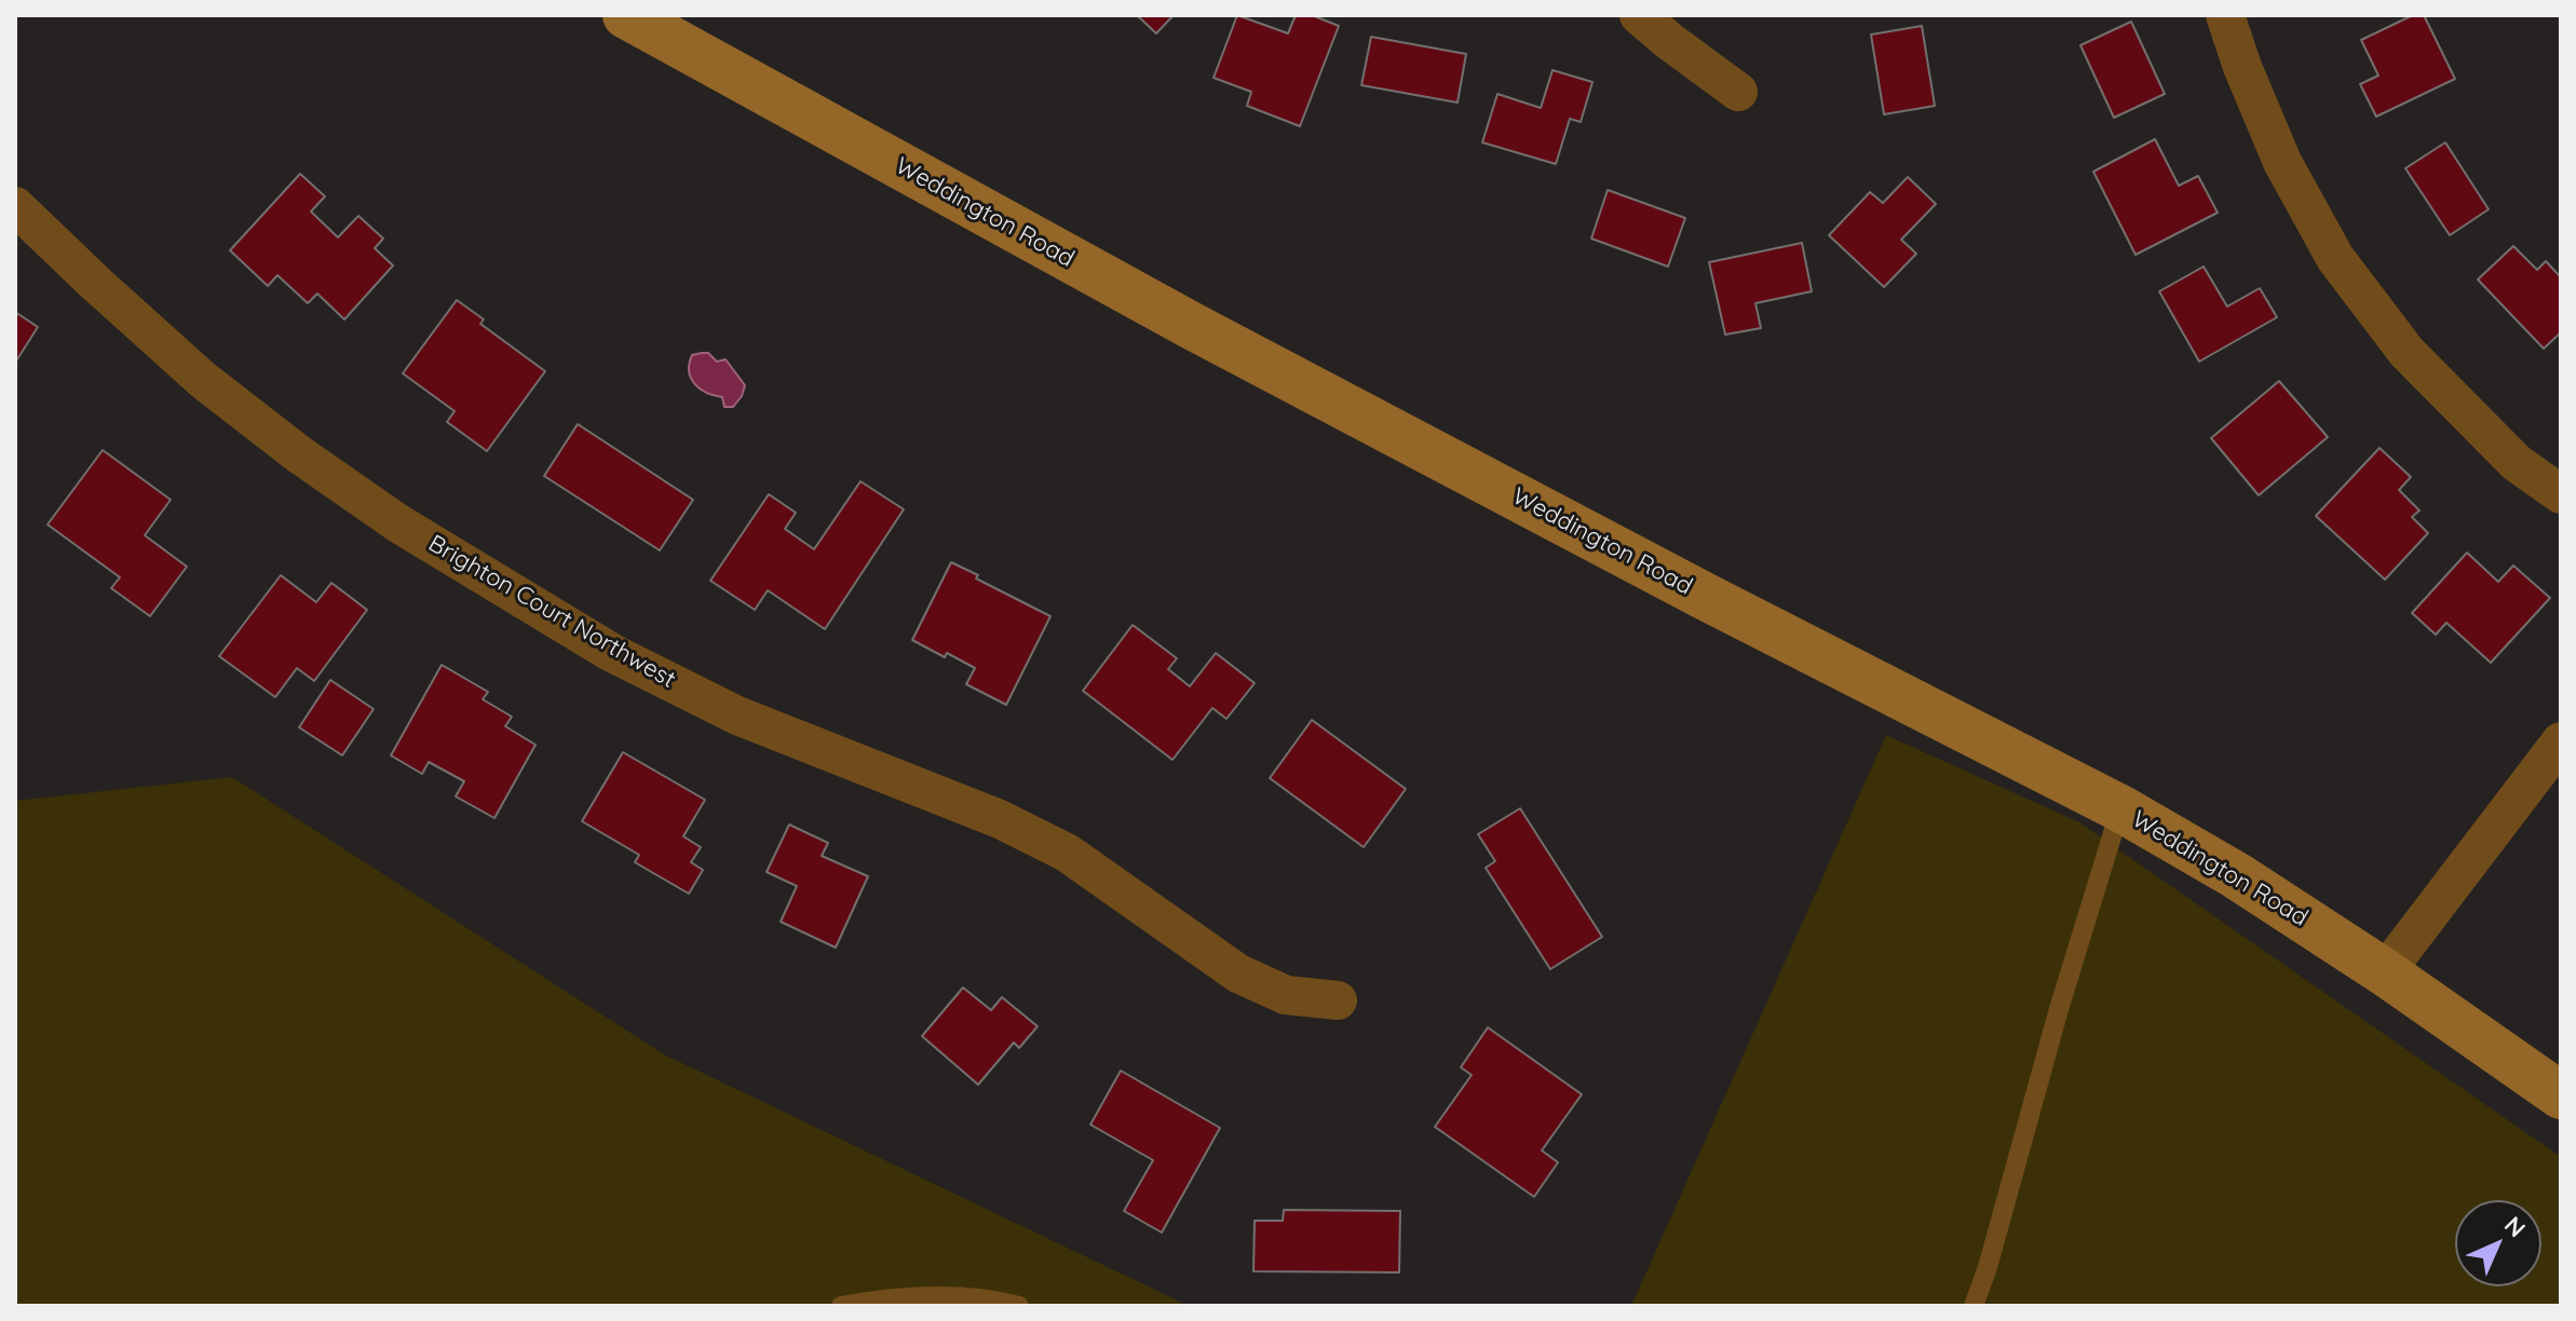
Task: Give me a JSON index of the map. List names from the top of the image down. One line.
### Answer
{"streets":{"main road":["Weddington Road"],"street":["Brighton Court Northwest"]},"north":"top right"}
